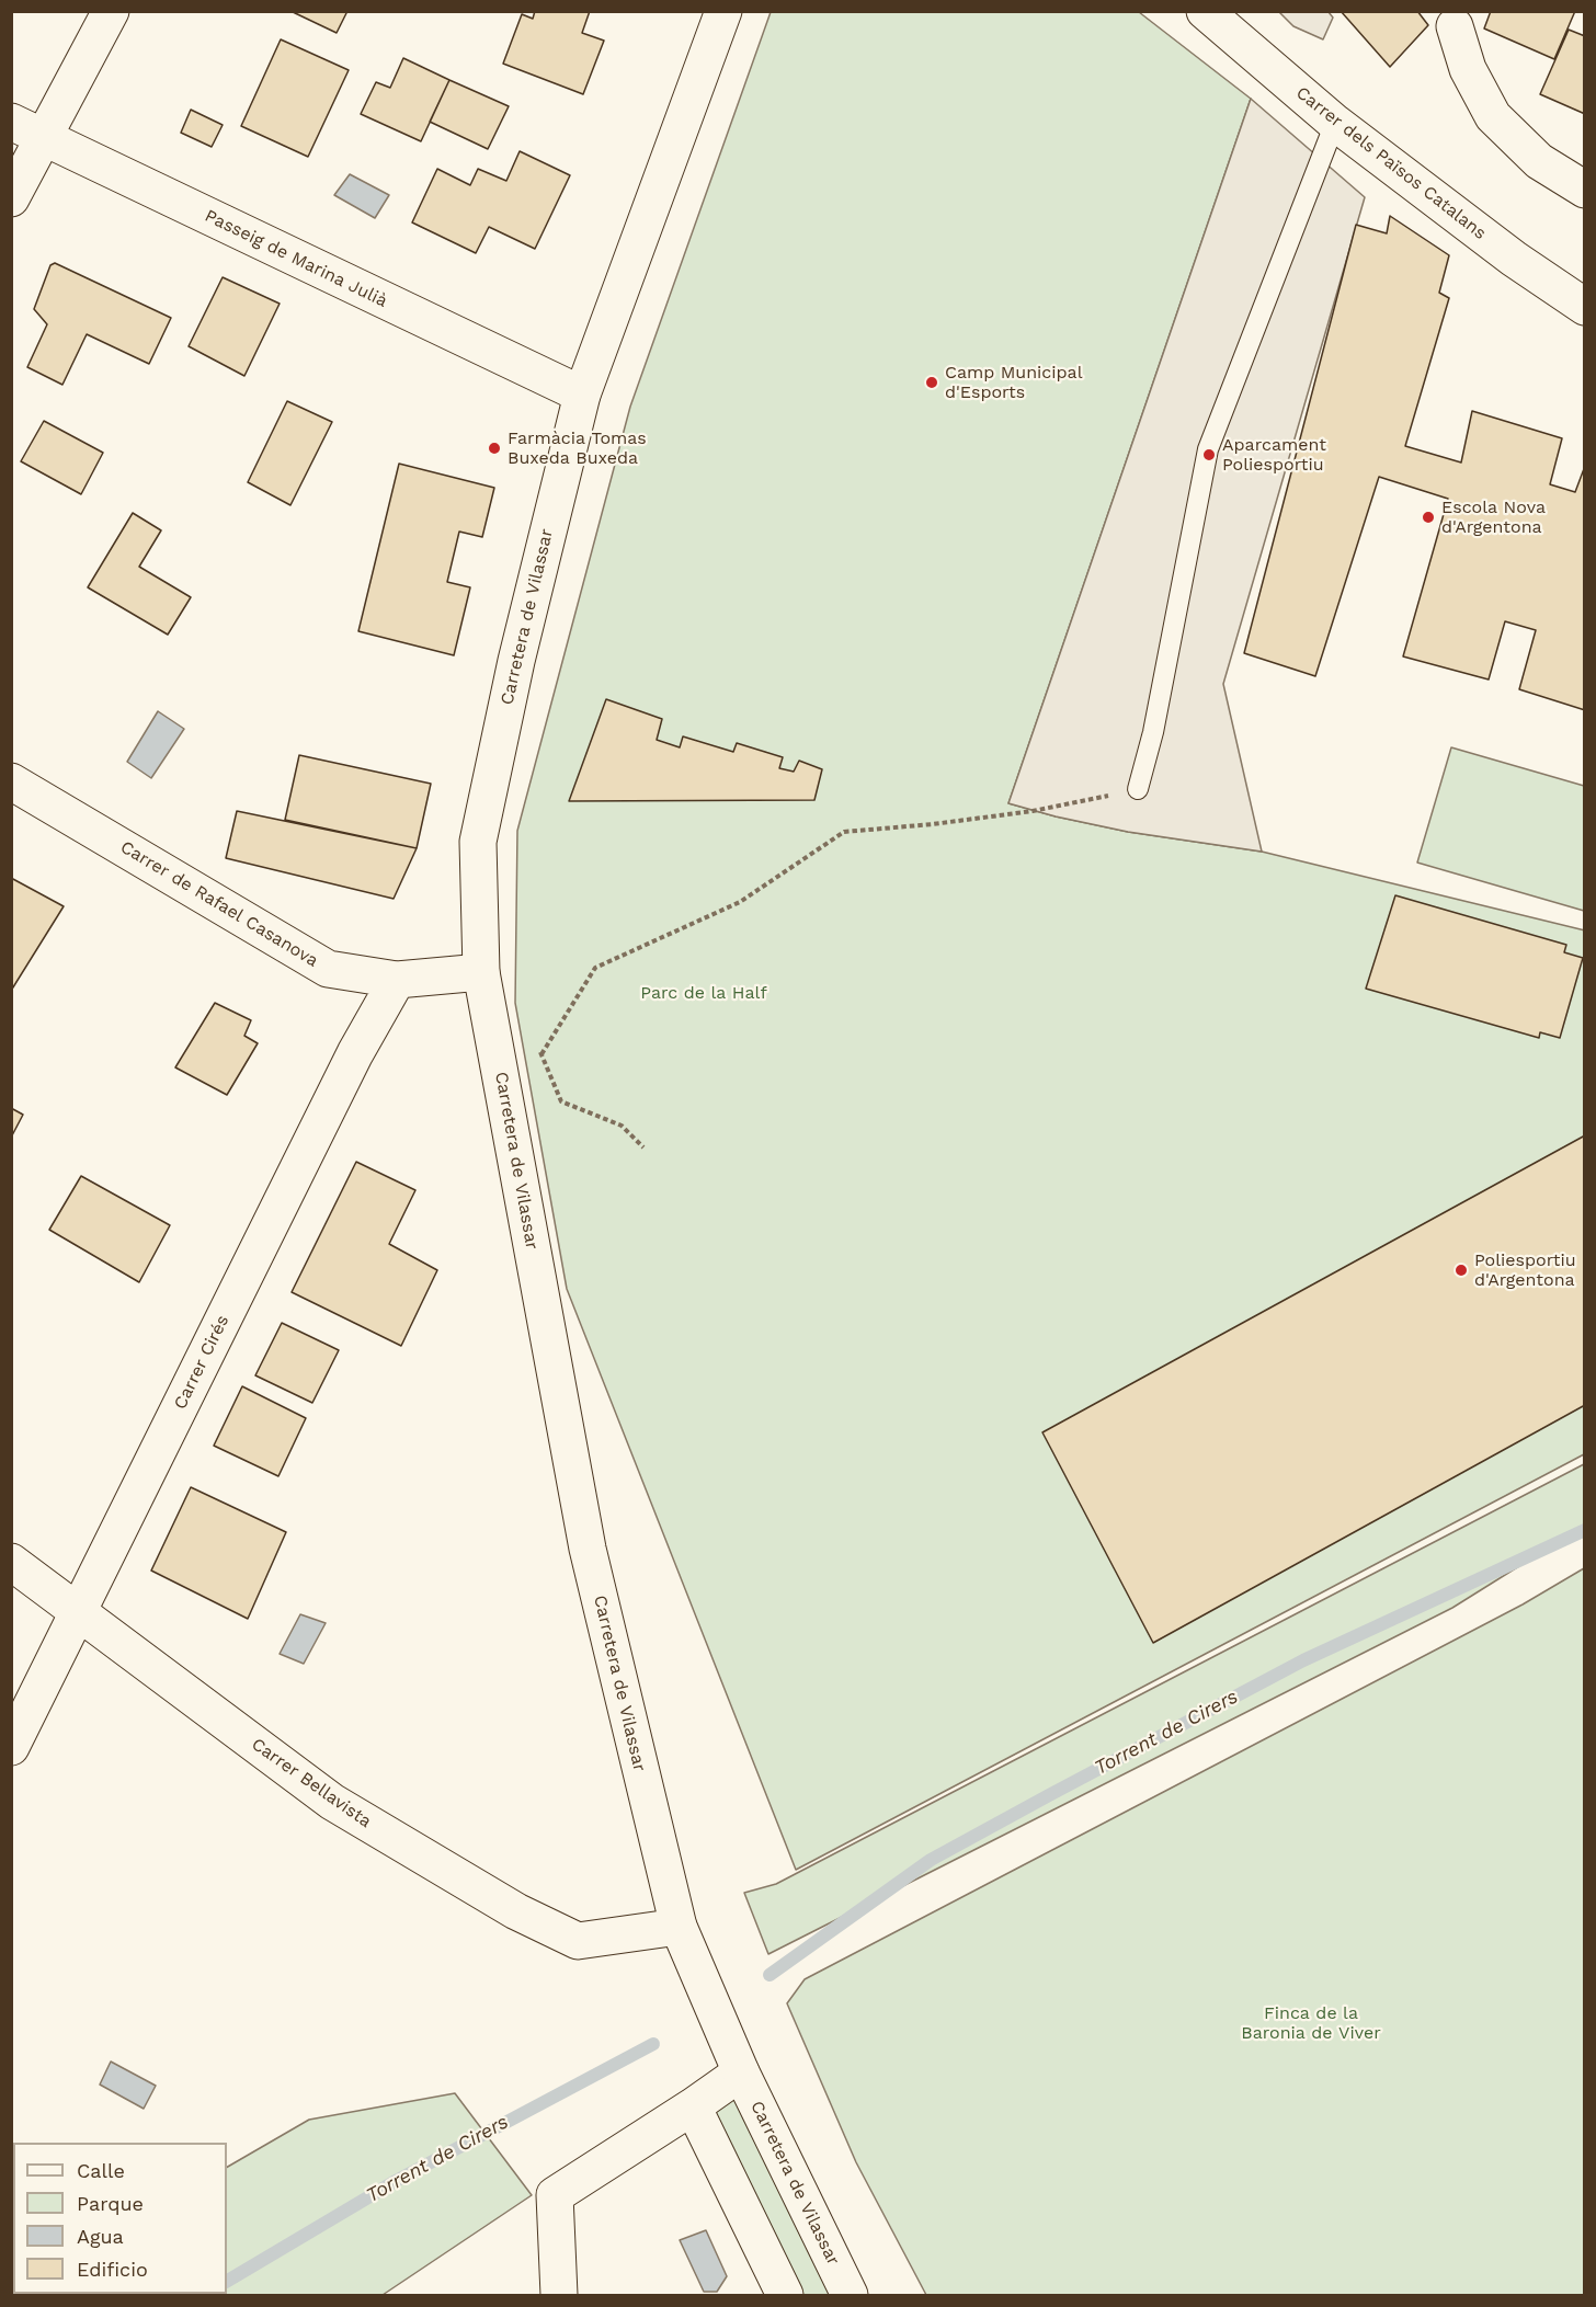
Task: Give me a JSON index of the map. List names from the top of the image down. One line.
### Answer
{"streets":{"street":["Carrer dels Països Catalans","Passeig de Marina Julià","Carretera de Vilassar","Carrer de Rafael Casanova","Carrer Cirés","Carrer Bellavista"]},"crossings":[["Passeig de Marina Julià","Carretera de Vilassar"],["Carretera de Vilassar","Carrer de Rafael Casanova"],["Carretera de Vilassar","Carrer Bellavista"],["Carrer de Rafael Casanova","Carrer Cirés"],["Carrer Cirés","Carrer Bellavista"]],"water":["Torrent de Cirers"],"parks":["Parc de la Half","Finca de la Baronia de Viver"],"places":["Camp Municipal d'Esports","Farmàcia Tomas Buxeda Buxeda","Aparcament Poliesportiu","Escola Nova d'Argentona","Poliesportiu d'Argentona"],"legend":["Calle","Parque","Agua","Edificio"]}
